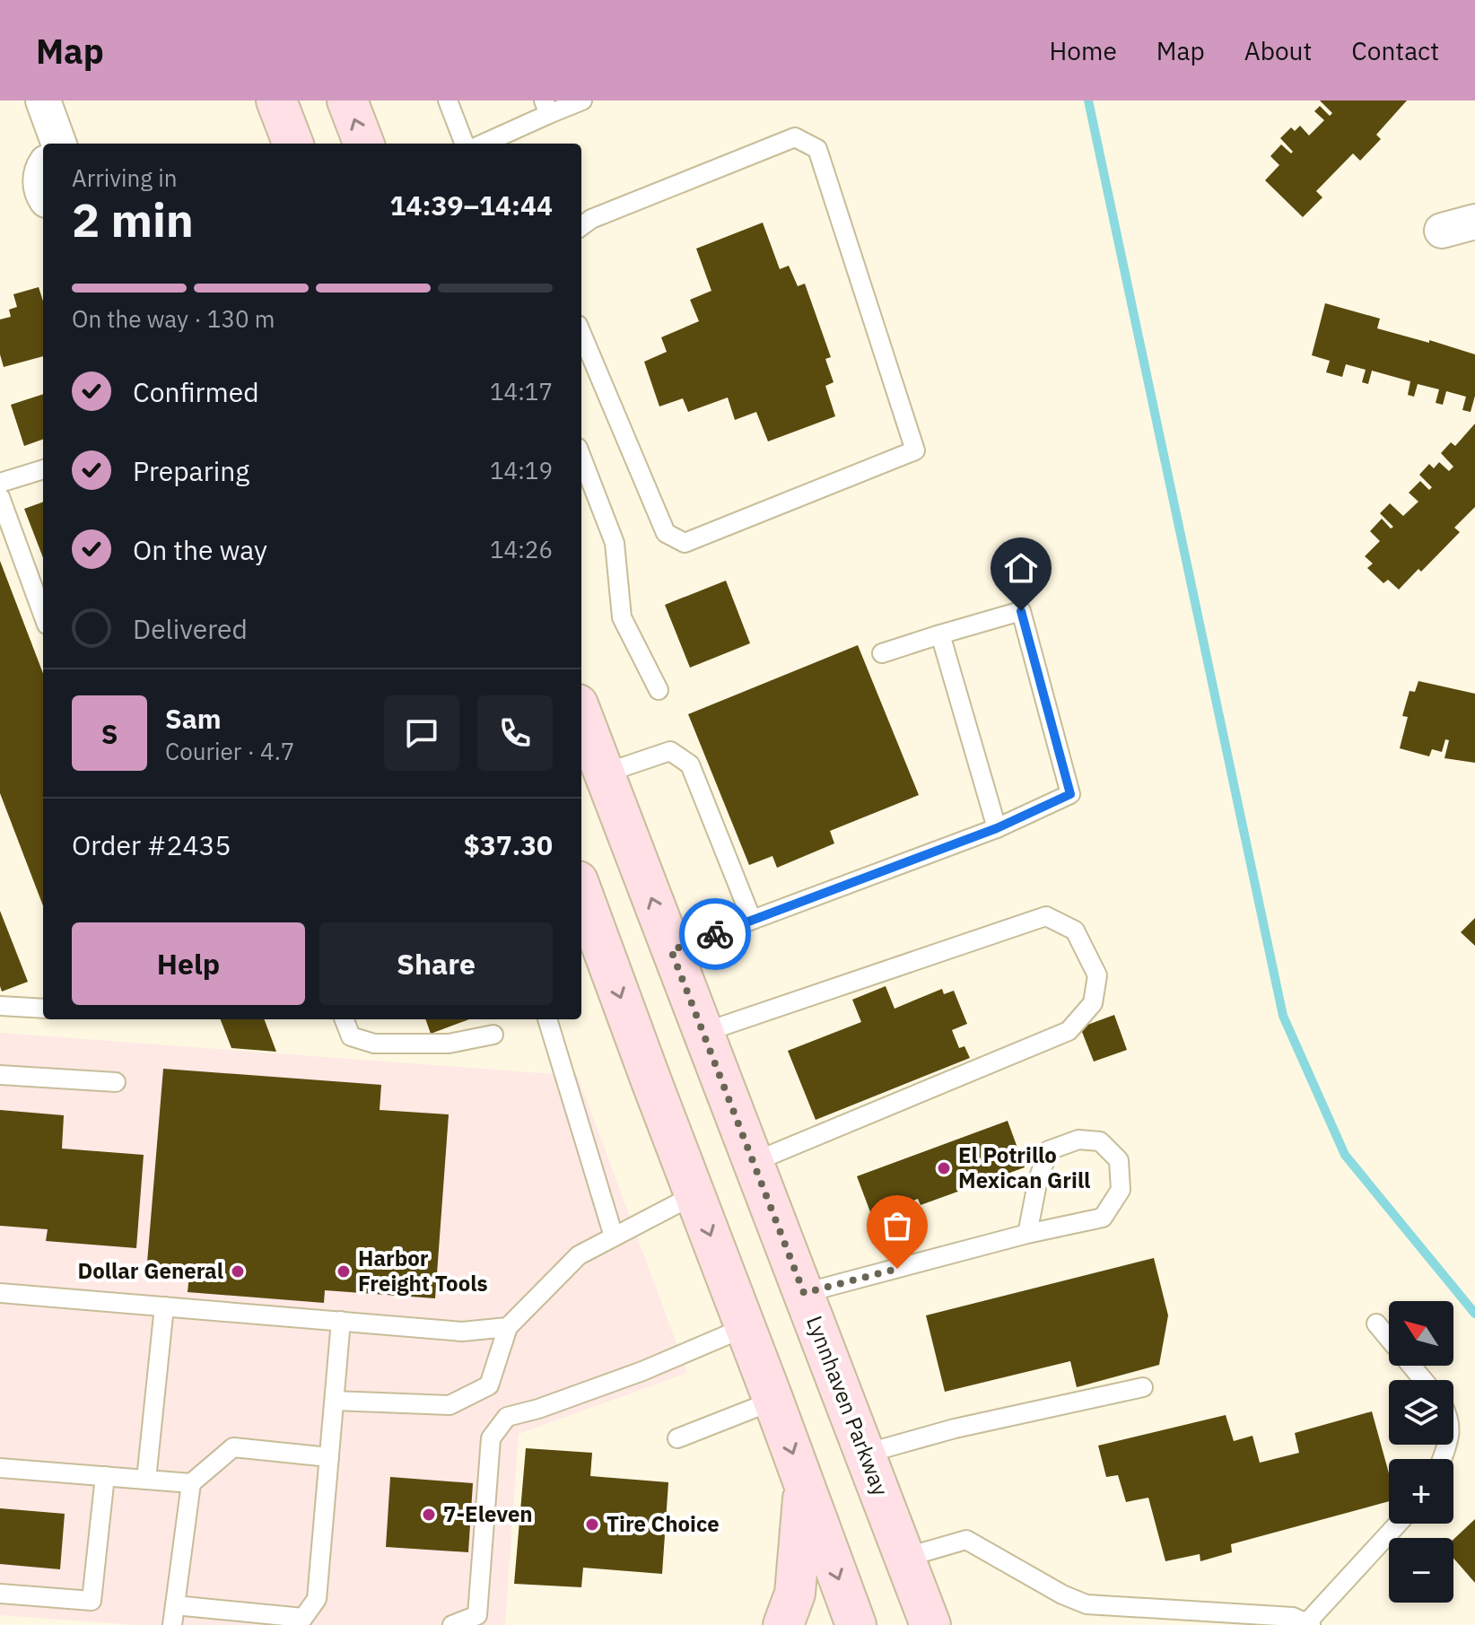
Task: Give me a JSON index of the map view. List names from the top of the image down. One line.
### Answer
{"streets":{"main road":["Lynnhaven Parkway"]},"places":["El Potrillo Mexican Grill","Dollar General","Harbor Freight Tools","7-Eleven","Tire Choice"],"north":"top left","page":{"header":"Map","nav":["Home","Map","About","Contact"],"heading":["2 min","Arriving in","14:39–14:44"],"panel":["Sam","Courier · 4.7","Order #2435","$37.30"],"bar":"On the way · 130 m","list":[["Confirmed","14:17"],["Preparing","14:19"],["On the way","14:26"],"Delivered"],"round":"S","buttons":["Help","Share"],"map_buttons":["+","−"]}}
